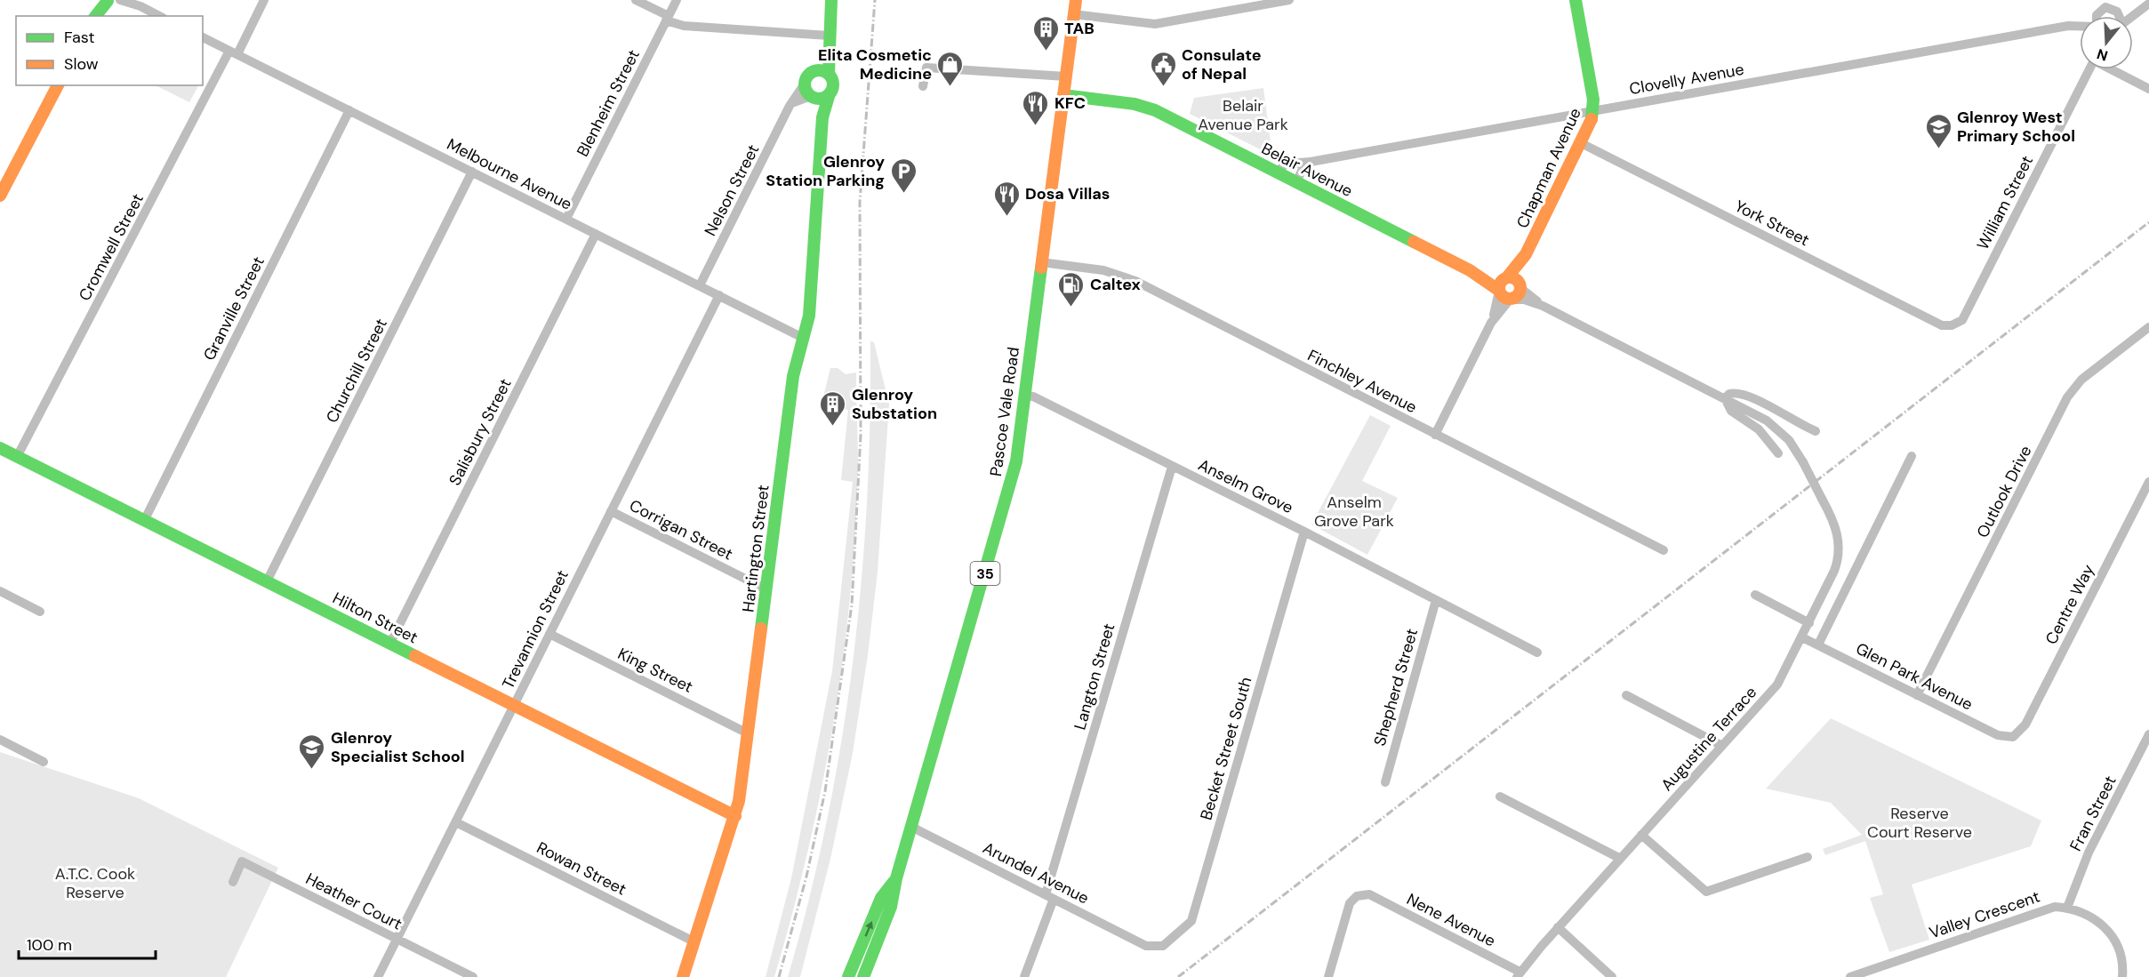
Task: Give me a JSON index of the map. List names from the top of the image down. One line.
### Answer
{"streets":{"street":["Clovelly Avenue","Blenheim Street","Chapman Avenue","Belair Avenue","Melbourne Avenue","Nelson Street","William Street","York Street","Cromwell Street","Granville Street","Churchill Street","Finchley Avenue","Pascoe Vale Road","Salisbury Street","Anselm Grove","Outlook Drive","Corrigan Street","Hartington Street","35","Centre Way","Hilton Street","Trevannion Street","King Street","Langton Street","Glen Park Avenue","Shepherd Street","Augustine Terrace","Becket Street South","Fran Street","Rowan Street","Arundel Avenue","Heather Court","Valley Crescent","Nene Avenue"]},"crossings":[["Clovelly Avenue","Chapman Avenue"],["Clovelly Avenue","Belair Avenue"],["Blenheim Street","Melbourne Avenue"],["Chapman Avenue","Belair Avenue"],["Chapman Avenue","York Street"],["Belair Avenue","Pascoe Vale Road"],["Melbourne Avenue","Nelson Street"],["Melbourne Avenue","Cromwell Street"],["Melbourne Avenue","Granville Street"],["Melbourne Avenue","Churchill Street"],["Melbourne Avenue","Salisbury Street"],["Melbourne Avenue","Hartington Street"],["Melbourne Avenue","Trevannion Street"],["Nelson Street","Hartington Street"],["William Street","York Street"],["Cromwell Street","Hilton Street"],["Granville Street","Hilton Street"],["Churchill Street","Hilton Street"],["Finchley Avenue","Pascoe Vale Road"],["Pascoe Vale Road","Anselm Grove"],["Pascoe Vale Road","Arundel Avenue"],["Salisbury Street","Hilton Street"],["Anselm Grove","Langton Street"],["Anselm Grove","Shepherd Street"],["Anselm Grove","Becket Street South"],["Outlook Drive","Glen Park Avenue"],["Corrigan Street","Hartington Street"],["Corrigan Street","Trevannion Street"],["Hartington Street","Hilton Street"],["Hartington Street","King Street"],["Hartington Street","Rowan Street"],["Centre Way","Glen Park Avenue"],["Hilton Street","Trevannion Street"],["Trevannion Street","King Street"],["Trevannion Street","Rowan Street"],["Trevannion Street","Heather Court"],["Langton Street","Arundel Avenue"],["Glen Park Avenue","Augustine Terrace"],["Augustine Terrace","Nene Avenue"],["Becket Street South","Arundel Avenue"],["Fran Street","Valley Crescent"]],"parks":["Belair Avenue Park","Anselm Grove Park","Reserve Court Reserve","A.T.C. Cook Reserve"],"places":{"building":["TAB","Glenroy Substation"],"shop":["Elita Cosmetic Medicine"],"public building":["Consulate of Nepal"],"restaurant":["KFC","Dosa Villas"],"school or university":["Glenroy West Primary School","Glenroy Specialist School"],"parking":["Glenroy Station Parking"],"fuel station":["Caltex"]},"legend":["Fast","Slow"],"scale_bar":"100 m","north":"bottom"}
